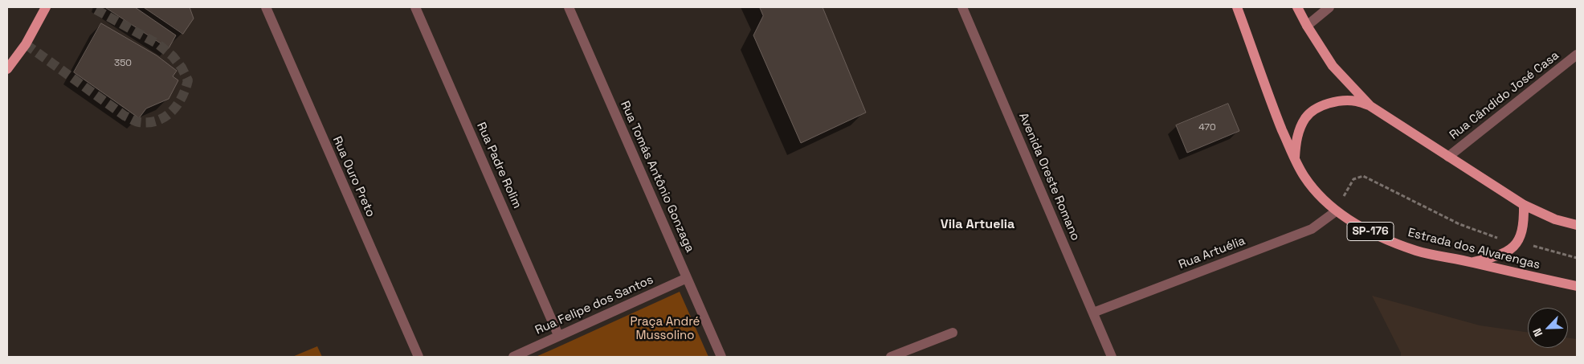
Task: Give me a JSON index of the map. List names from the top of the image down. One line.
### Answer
{"streets":{"main road":["SP-176","Estrada dos Alvarengas"],"street":["Rua Cândido José Casa","Rua Padre Rolim","Rua Ouro Preto","Rua Tomás Antônio Gonzaga","Avenida Oreste Romano","Rua Artuélia","Rua Felipe dos Santos"]},"crossings":[["Rua Padre Rolim","Rua Felipe dos Santos"],["Rua Tomás Antônio Gonzaga","Rua Felipe dos Santos"],["Avenida Oreste Romano","Rua Artuélia"],["Estrada dos Alvarengas","Rua Artuélia"]],"districts":["Vila Artuelia"],"parks":["Praça André Mussolino"],"house_numbers":["350","470"],"north":"bottom left"}
